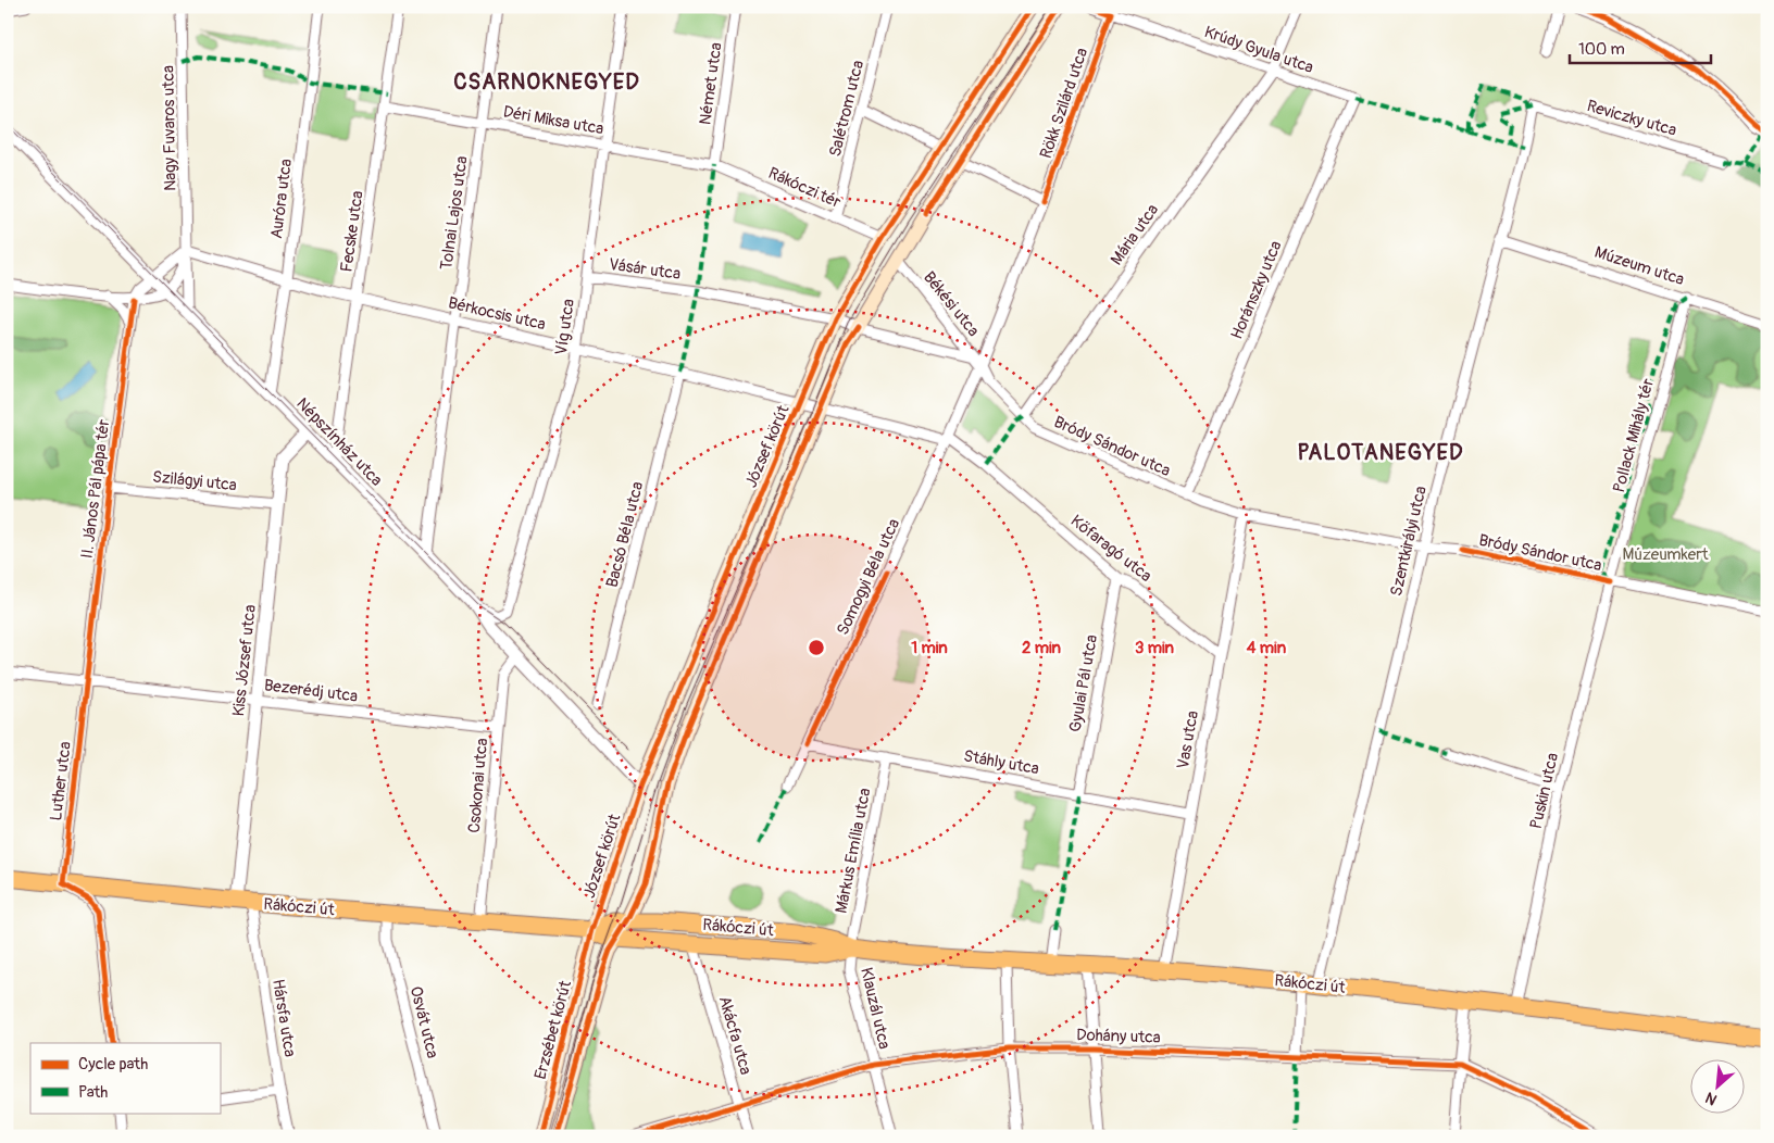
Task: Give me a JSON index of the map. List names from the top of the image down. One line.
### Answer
{"streets":{"main road":["József körút","Rákóczi út","Erzsébet körút"],"street":["Krúdy Gyula utca","Német utca","Rökk Szilárd utca","Salétrom utca","Reviczky utca","Déri Miksa utca","Nagy Fuvaros utca","Rákóczi tér","Auróra utca","Tolnai Lajos utca","Fecske utca","Mária utca","Múzeum utca","Vásár utca","Horánszky utca","Békési utca","Bérkocsis utca","Víg utca","Pollack Mihály tér","Népszínház utca","Bródy Sándor utca","Szilágyi utca","II. János Pál pápa tér","Bacsó Béla utca","Szentkirályi utca","Kőfaragó utca","Somogyi Béla utca","Kiss József utca","Gyulai Pál utca","Bezerédj utca","Vas utca","Stáhly utca","Luther utca","Csokonai utca","Puskin utca","Márkus Emília utca","Klauzál utca","Hársfa utca","Osvát utca","Akácfa utca","Dohány utca"]},"crossings":[["Krúdy Gyula utca","Rökk Szilárd utca"],["Krúdy Gyula utca","Mária utca"],["Krúdy Gyula utca","Horánszky utca"],["Német utca","Déri Miksa utca"],["Német utca","Rákóczi tér"],["Rökk Szilárd utca","Békési utca"],["Rökk Szilárd utca","Somogyi Béla utca"],["Salétrom utca","Rákóczi tér"],["Reviczky utca","Szentkirályi utca"],["Déri Miksa utca","Rákóczi tér"],["Déri Miksa utca","Tolnai Lajos utca"],["Déri Miksa utca","Fecske utca"],["Déri Miksa utca","Víg utca"],["Nagy Fuvaros utca","Bérkocsis utca"],["Nagy Fuvaros utca","Népszínház utca"],["Rákóczi tér","József körút"],["Auróra utca","Bérkocsis utca"],["Auróra utca","Népszínház utca"],["Tolnai Lajos utca","Bérkocsis utca"],["Tolnai Lajos utca","Népszínház utca"],["Fecske utca","Bérkocsis utca"],["Fecske utca","Népszínház utca"],["Mária utca","Békési utca"],["Mária utca","Bródy Sándor utca"],["Múzeum utca","Pollack Mihály tér"],["Múzeum utca","Szentkirályi utca"],["Vásár utca","Víg utca"],["Vásár utca","József körút"],["Horánszky utca","Bródy Sándor utca"],["Békési utca","József körút"],["Békési utca","Bródy Sándor utca"],["Békési utca","Somogyi Béla utca"],["Bérkocsis utca","Víg utca"],["Bérkocsis utca","József körút"],["Bérkocsis utca","Bacsó Béla utca"],["Bérkocsis utca","Kőfaragó utca"],["Bérkocsis utca","Somogyi Béla utca"],["Víg utca","Népszínház utca"],["Pollack Mihály tér","Bródy Sándor utca"],["Pollack Mihály tér","Puskin utca"],["Népszínház utca","József körút"],["Népszínház utca","Kiss József utca"],["Népszínház utca","Csokonai utca"],["József körút","Rákóczi út"],["József körút","Erzsébet körút"],["Bródy Sándor utca","Szentkirályi utca"],["Bródy Sándor utca","Vas utca"],["Bródy Sándor utca","Puskin utca"],["Szilágyi utca","II. János Pál pápa tér"],["Szilágyi utca","Kiss József utca"],["II. János Pál pápa tér","Bezerédj utca"],["II. János Pál pápa tér","Luther utca"],["Szentkirályi utca","Rákóczi út"],["Kőfaragó utca","Somogyi Béla utca"],["Kőfaragó utca","Gyulai Pál utca"],["Kőfaragó utca","Vas utca"],["Somogyi Béla utca","Stáhly utca"],["Kiss József utca","Bezerédj utca"],["Kiss József utca","Rákóczi út"],["Kiss József utca","Hársfa utca"],["Gyulai Pál utca","Stáhly utca"],["Bezerédj utca","Luther utca"],["Bezerédj utca","Csokonai utca"],["Vas utca","Stáhly utca"],["Vas utca","Rákóczi út"],["Stáhly utca","Márkus Emília utca"],["Luther utca","Rákóczi út"],["Csokonai utca","Rákóczi út"],["Puskin utca","Rákóczi út"],["Márkus Emília utca","Rákóczi út"],["Márkus Emília utca","Klauzál utca"],["Rákóczi út","Klauzál utca"],["Rákóczi út","Hársfa utca"],["Rákóczi út","Osvát utca"],["Rákóczi út","Erzsébet körút"],["Rákóczi út","Akácfa utca"],["Klauzál utca","Dohány utca"],["Akácfa utca","Dohány utca"]],"districts":["CSARNOKNEGYED","PALOTANEGYED"],"parks":["Múzeumkert"],"legend":["Cycle path","Path"],"scale_bar":"100 m","north":"bottom left","rings":["1 min","2 min","3 min","4 min"]}
